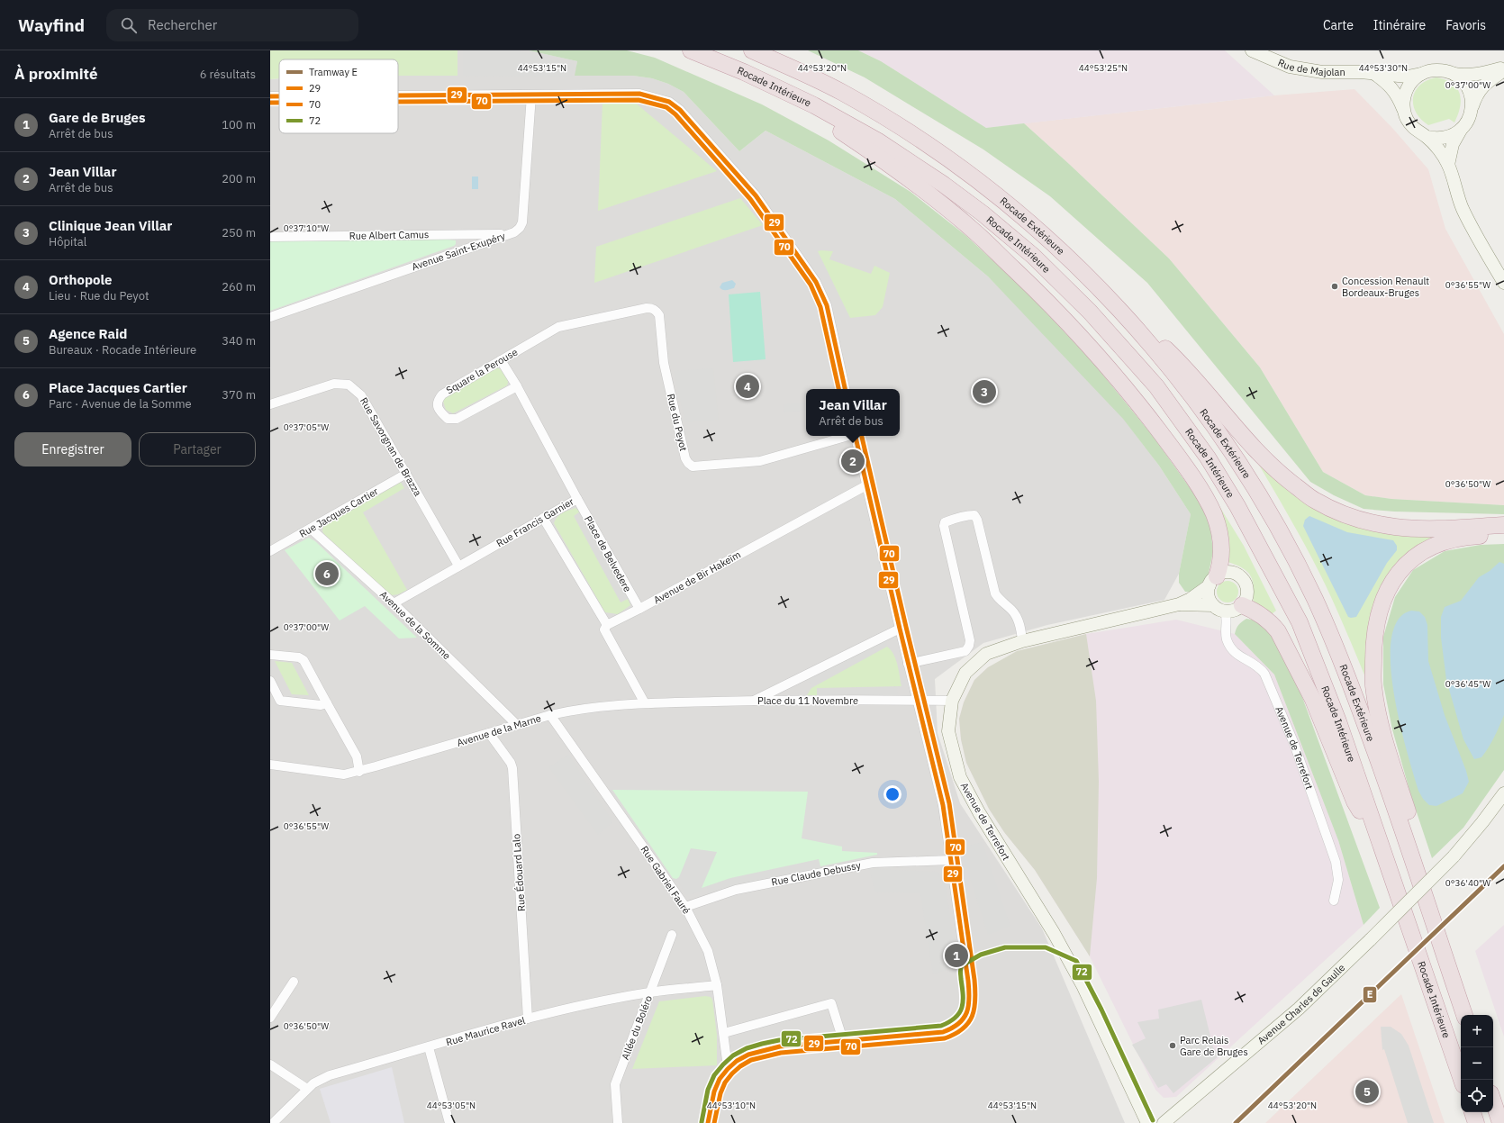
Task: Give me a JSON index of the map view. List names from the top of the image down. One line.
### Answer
{"streets":{"highway":["Rocade Intérieure","Rocade Extérieure"],"main road":["Rue de Majolan","Avenue de Terrefort","Avenue Charles de Gaulle"],"street":["Rue Albert Camus","Avenue Saint-Exupéry","Square la Perouse","Rue du Peyot","Rue Savorgnan de Brazza","Rue Jacques Cartier","Rue Francis Garnier","Place de Belvedere","Avenue de Bir Hakeïm","Avenue de la Somme","Place du 11 Novembre","Avenue de la Marne","Rue Édouard Lalo","Rue Claude Debussy","Rue Gabriel Fauré","Allée du Boléro","Rue Maurice Ravel"]},"crossings":[["Rue Albert Camus","Avenue Saint-Exupéry"],["Square la Perouse","Rue du Peyot"],["Square la Perouse","Rue Francis Garnier"],["Rue Savorgnan de Brazza","Rue Jacques Cartier"],["Rue Savorgnan de Brazza","Rue Francis Garnier"],["Rue Jacques Cartier","Avenue de la Somme"],["Rue Francis Garnier","Place de Belvedere"],["Rue Francis Garnier","Avenue de la Somme"],["Place de Belvedere","Avenue de Bir Hakeïm"],["Avenue de la Somme","Avenue de la Marne"],["Place du 11 Novembre","Avenue de la Marne"],["Place du 11 Novembre","Avenue de Terrefort"],["Avenue de la Marne","Rue Édouard Lalo"],["Avenue de la Marne","Rue Gabriel Fauré"],["Rue Édouard Lalo","Rue Maurice Ravel"],["Rue Claude Debussy","Rue Gabriel Fauré"],["Rue Gabriel Fauré","Rue Maurice Ravel"],["Allée du Boléro","Rue Maurice Ravel"]],"places":["Concession Renault Bordeaux-Bruges","Parc Relais Gare de Bruges"],"lines":["transit line 29","transit line 70","tram line E","transit line 72"],"legend":["Tramway E","29","70","72"],"page":{"header":"Wayfind","search":"Rechercher","nav":["Carte","Itinéraire","Favoris"],"heading":["À proximité","6 résultats"],"list":[{"mark":"1","name":"Gare de Bruges","note":"Arrêt de bus","value":"100 m"},{"mark":"2","name":"Jean Villar","note":"Arrêt de bus","value":"200 m"},{"mark":"3","name":"Clinique Jean Villar","note":"Hôpital","value":"250 m"},{"mark":"4","name":"Orthopole","note":"Lieu · Rue du Peyot","value":"260 m"},{"mark":"5","name":"Agence Raid","note":"Bureaux · Rocade Intérieure","value":"340 m"},{"mark":"6","name":"Place Jacques Cartier","note":"Parc · Avenue de la Somme","value":"370 m"}],"pins":["4","3","2","6","1","5"],"popup":["Jean Villar","Arrêt de bus"],"buttons":["Enregistrer","Partager"],"map_buttons":["+","−"]},"coordinates":["44°53'15\"N","44°53'20\"N","44°53'25\"N","44°53'30\"N","0°37'00\"W","0°37'10\"W","0°36'55\"W","0°37'05\"W","0°36'50\"W","0°36'45\"W","0°36'40\"W","44°53'05\"N","44°53'10\"N"]}
